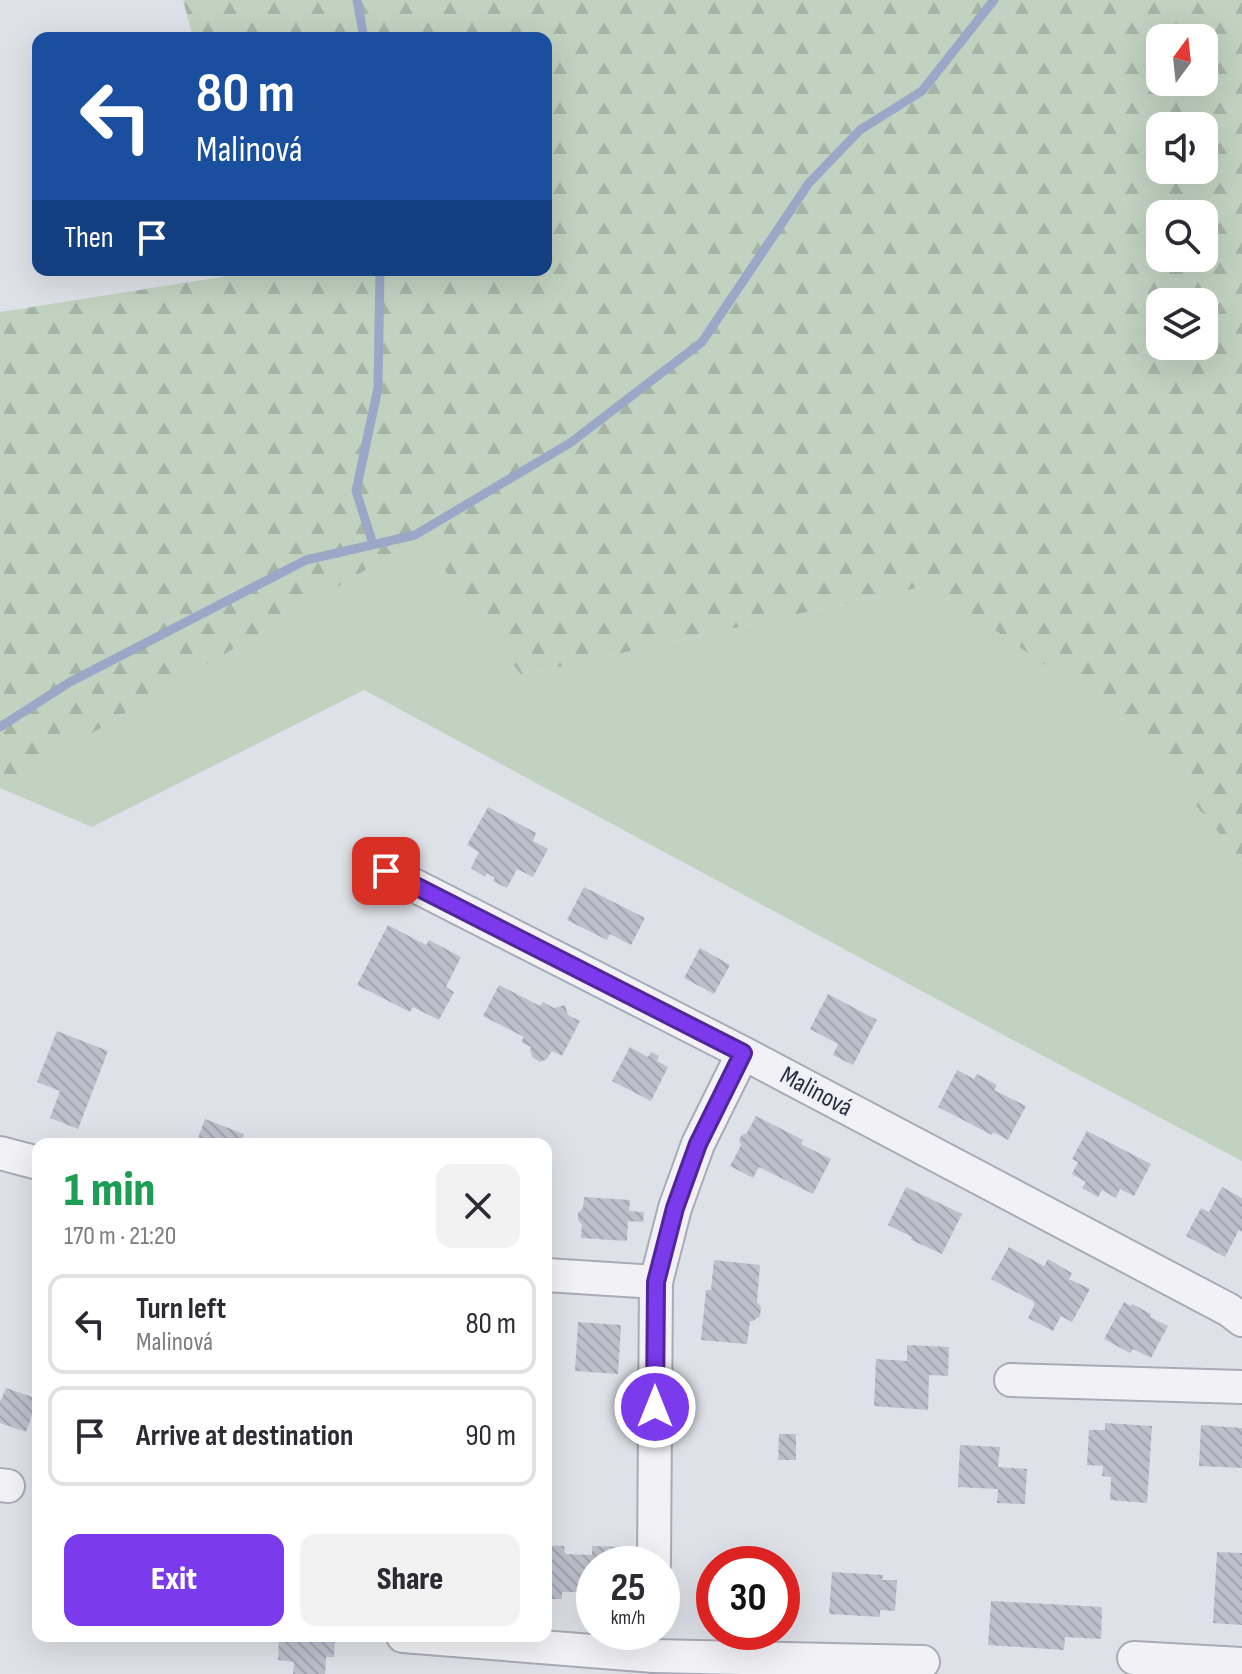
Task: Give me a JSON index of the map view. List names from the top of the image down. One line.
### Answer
{"streets":{"street":["Malinová"]},"north":"top","page":{"turn":["80 m","Malinová"],"then":"Then","heading":["1 min","170 m · 21:20"],"list":[{"name":"Turn left","note":"Malinová","value":"80 m"},{"name":"Arrive at destination","value":"90 m"}],"buttons":["Exit","Share"],"speed":"25 km/h","limit":"30"}}
